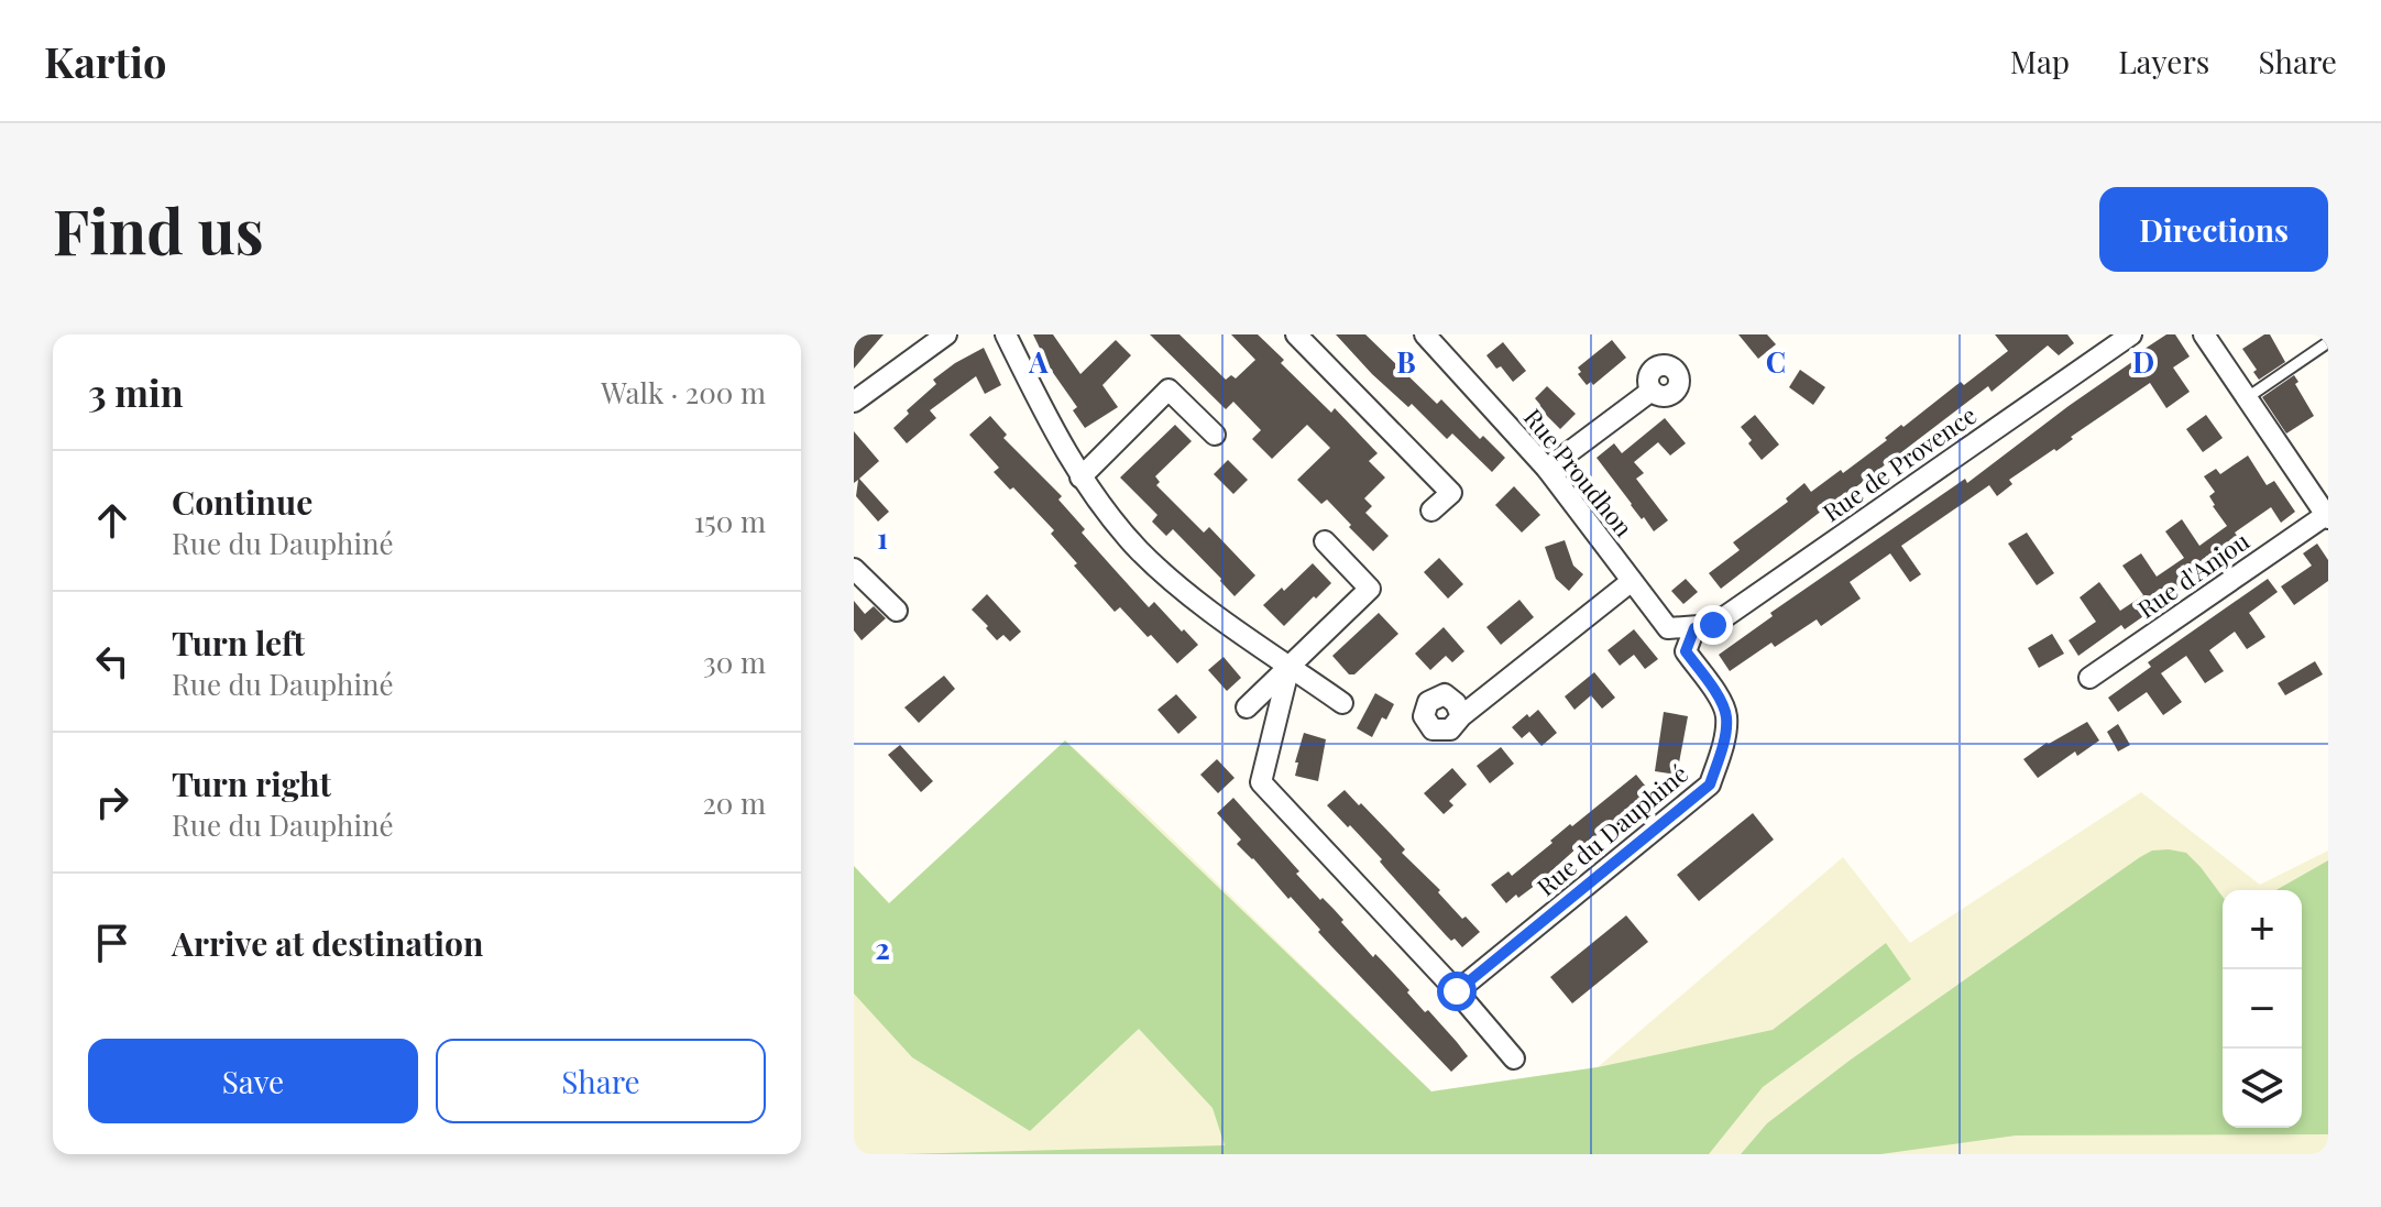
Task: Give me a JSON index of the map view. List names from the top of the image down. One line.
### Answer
{"streets":{"street":["Rue de Provence","Rue Proudhon","Rue d'Anjou","Rue du Dauphiné"]},"crossings":[["Rue de Provence","Rue Proudhon"],["Rue de Provence","Rue du Dauphiné"],["Rue Proudhon","Rue du Dauphiné"]],"page":{"header":"Kartio","nav":["Map","Layers","Share"],"buttons":["Directions",["Save","Share"]],"title":"Find us","heading":["3 min","Walk · 200 m"],"list":[["Continue","Rue du Dauphiné","150 m"],["Turn left","Rue du Dauphiné","30 m"],["Turn right","Rue du Dauphiné","20 m"],"Arrive at destination"],"map_buttons":["+","−"]},"grid":{"columns":["A","B","C","D"],"rows":["1","2"]}}
